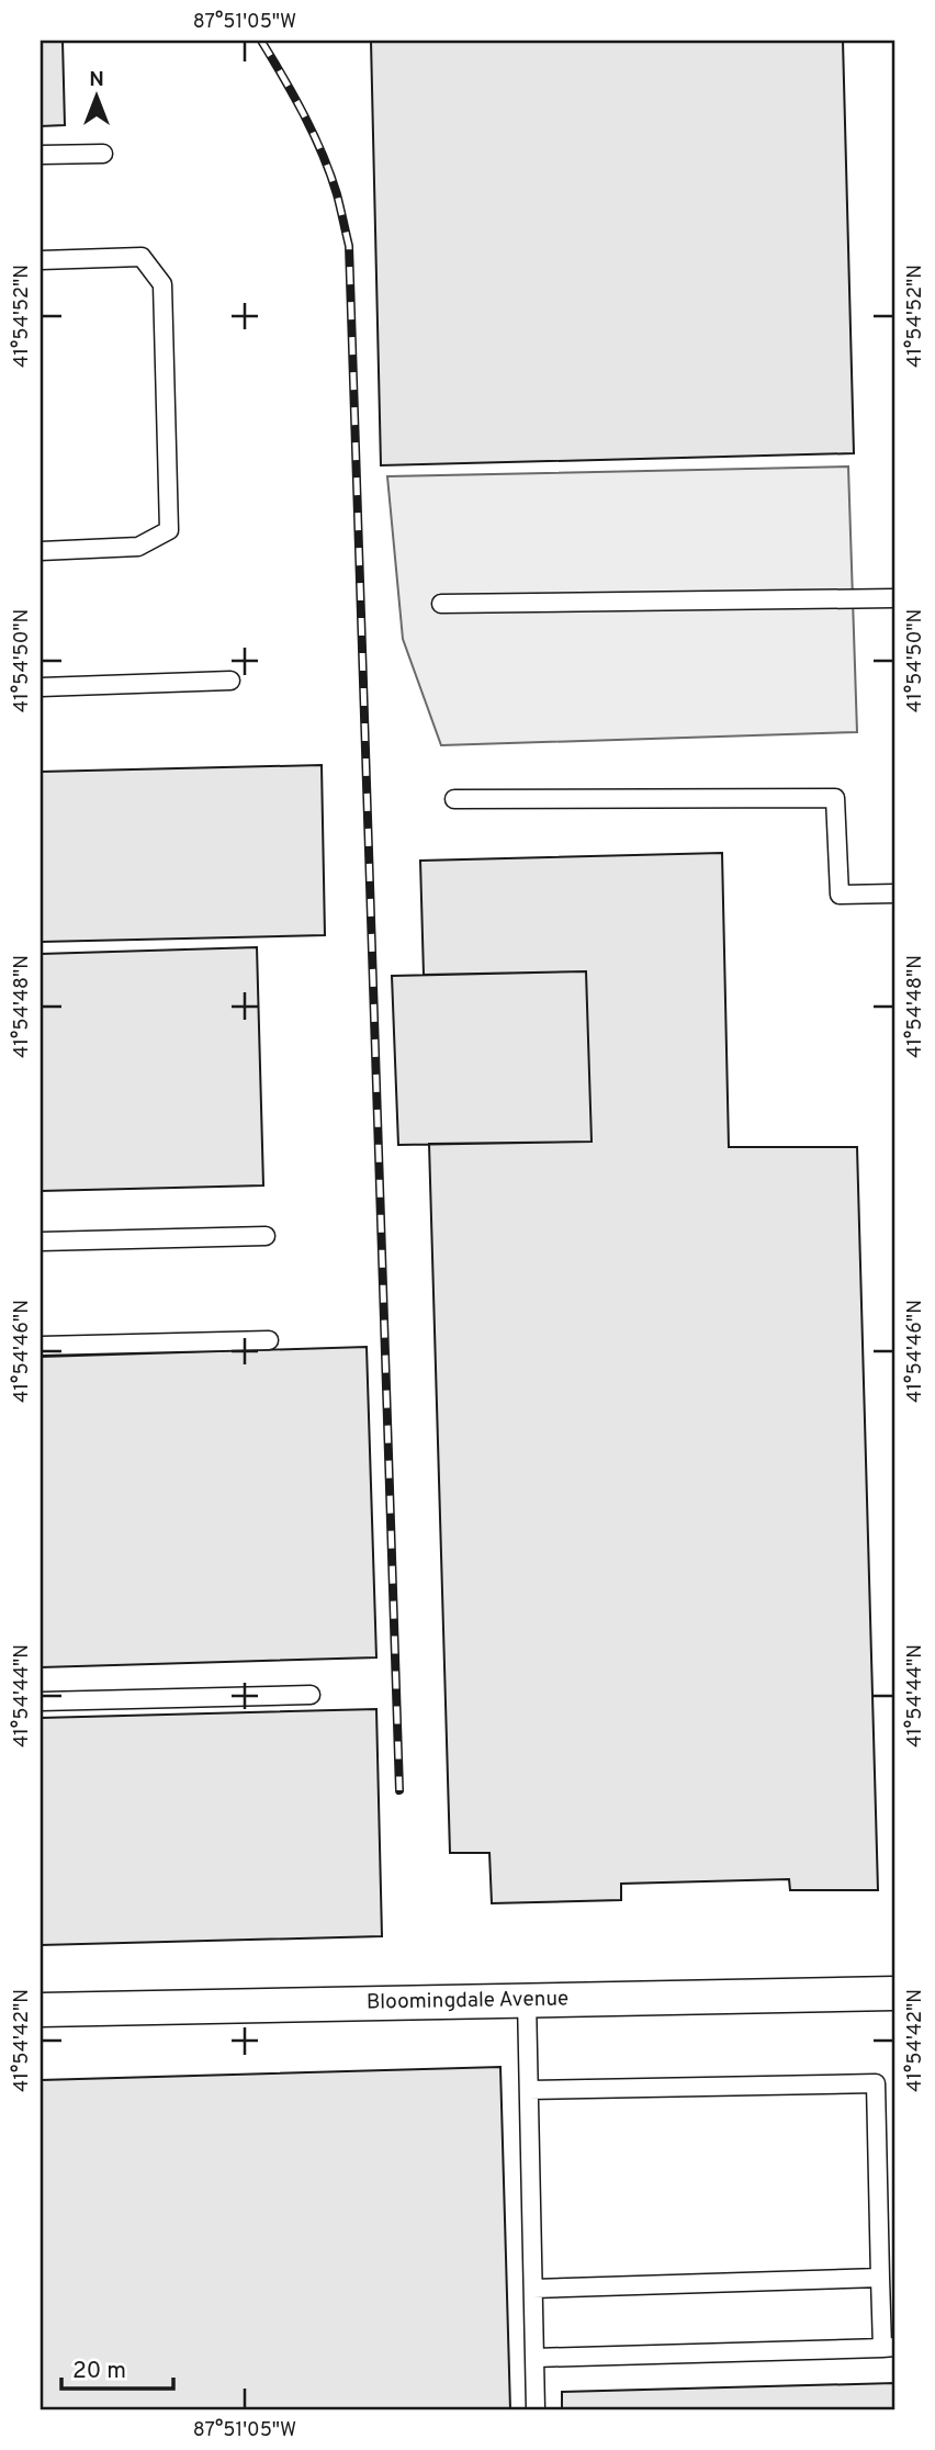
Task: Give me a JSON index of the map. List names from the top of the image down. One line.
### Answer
{"streets":{"street":["Bloomingdale Avenue"]},"scale_bar":"20 m","north":"top","coordinates":["87°51'05\"W","41°54'52\"N","41°54'50\"N","41°54'48\"N","41°54'46\"N","41°54'44\"N","41°54'42\"N"]}
